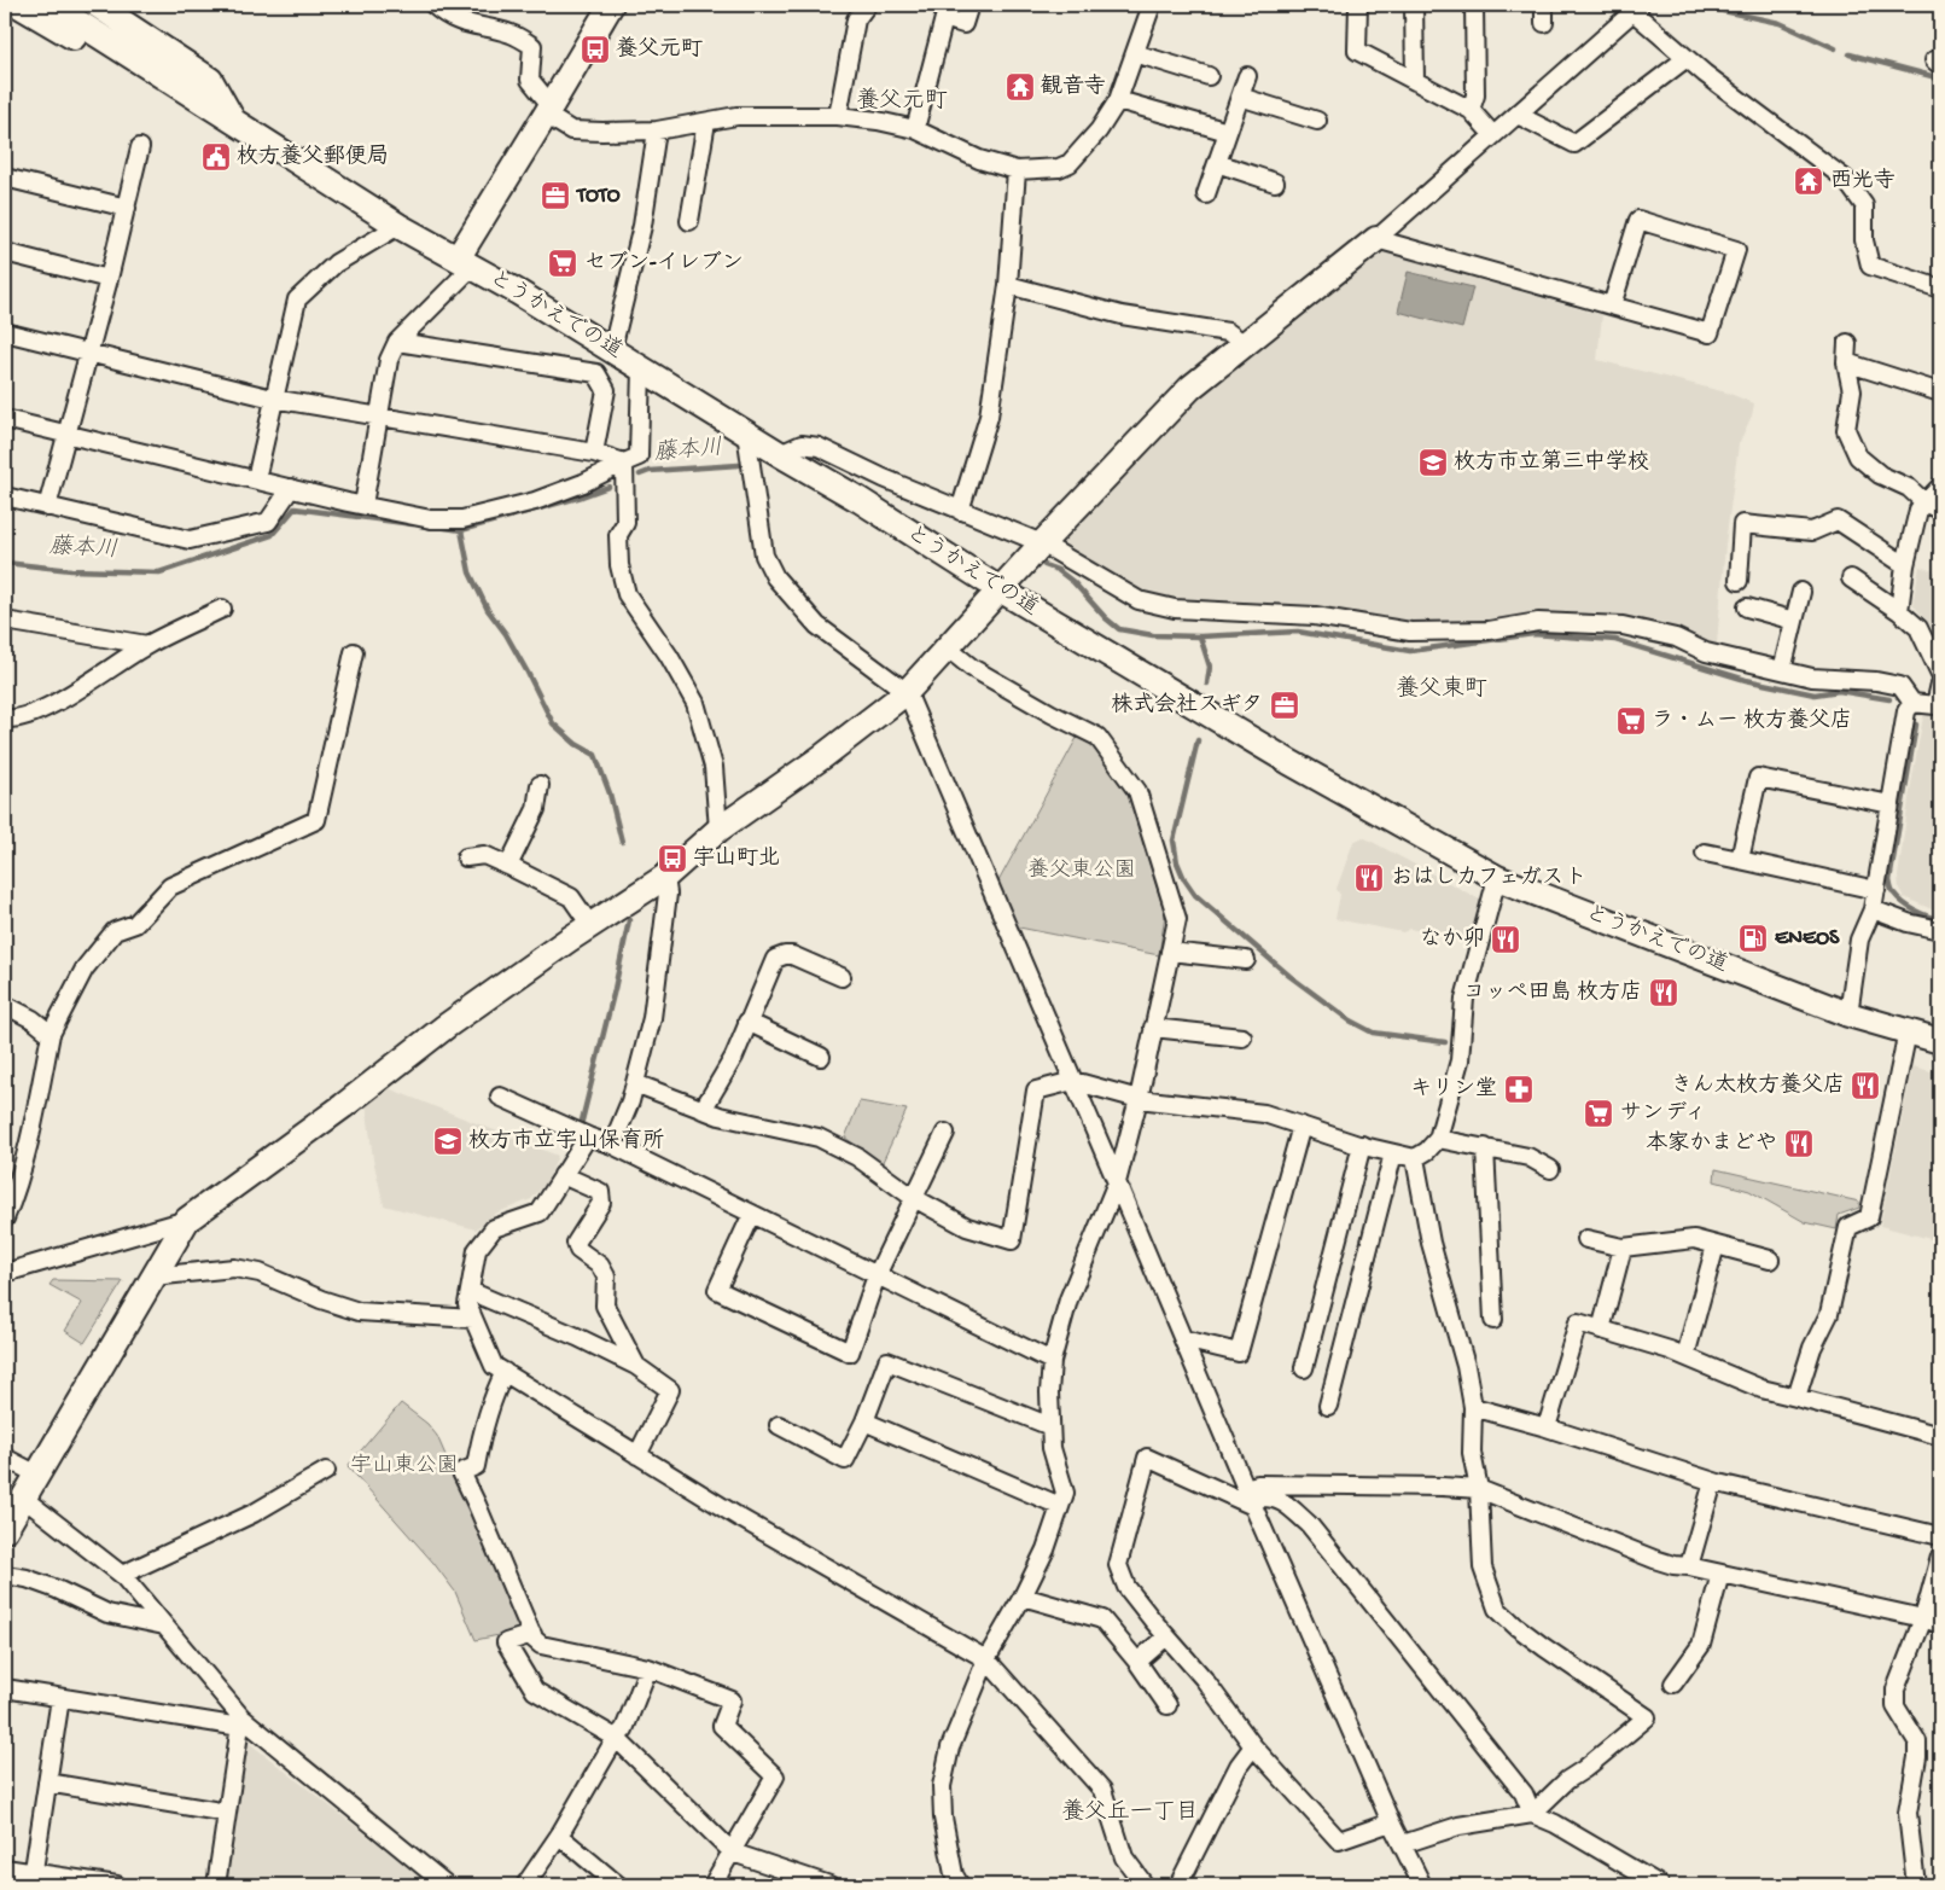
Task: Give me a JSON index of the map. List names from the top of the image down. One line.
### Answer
{"streets":{"street":["とうかえでの道"]},"districts":["養父元町","養父東町","養父丘一丁目"],"water":["藤本川"],"parks":["養父東公園","宇山東公園"],"places":{"bus stop":["養父元町","宇山町北"],"temple":["観音寺","西光寺"],"public building":["枚方養父郵便局"],"office":["TOTO","株式会社スギタ"],"supermarket":["セブン-イレブン","ラ・ムー 枚方養父店","サンディ"],"school or university":["枚方市立第三中学校","枚方市立宇山保育所"],"restaurant":["おはしカフェガスト","なか卯","コッペ田島 枚方店","きん太枚方養父店","本家かまどや"],"fuel station":["ENEOS"],"pharmacy":["キリン堂"]}}
